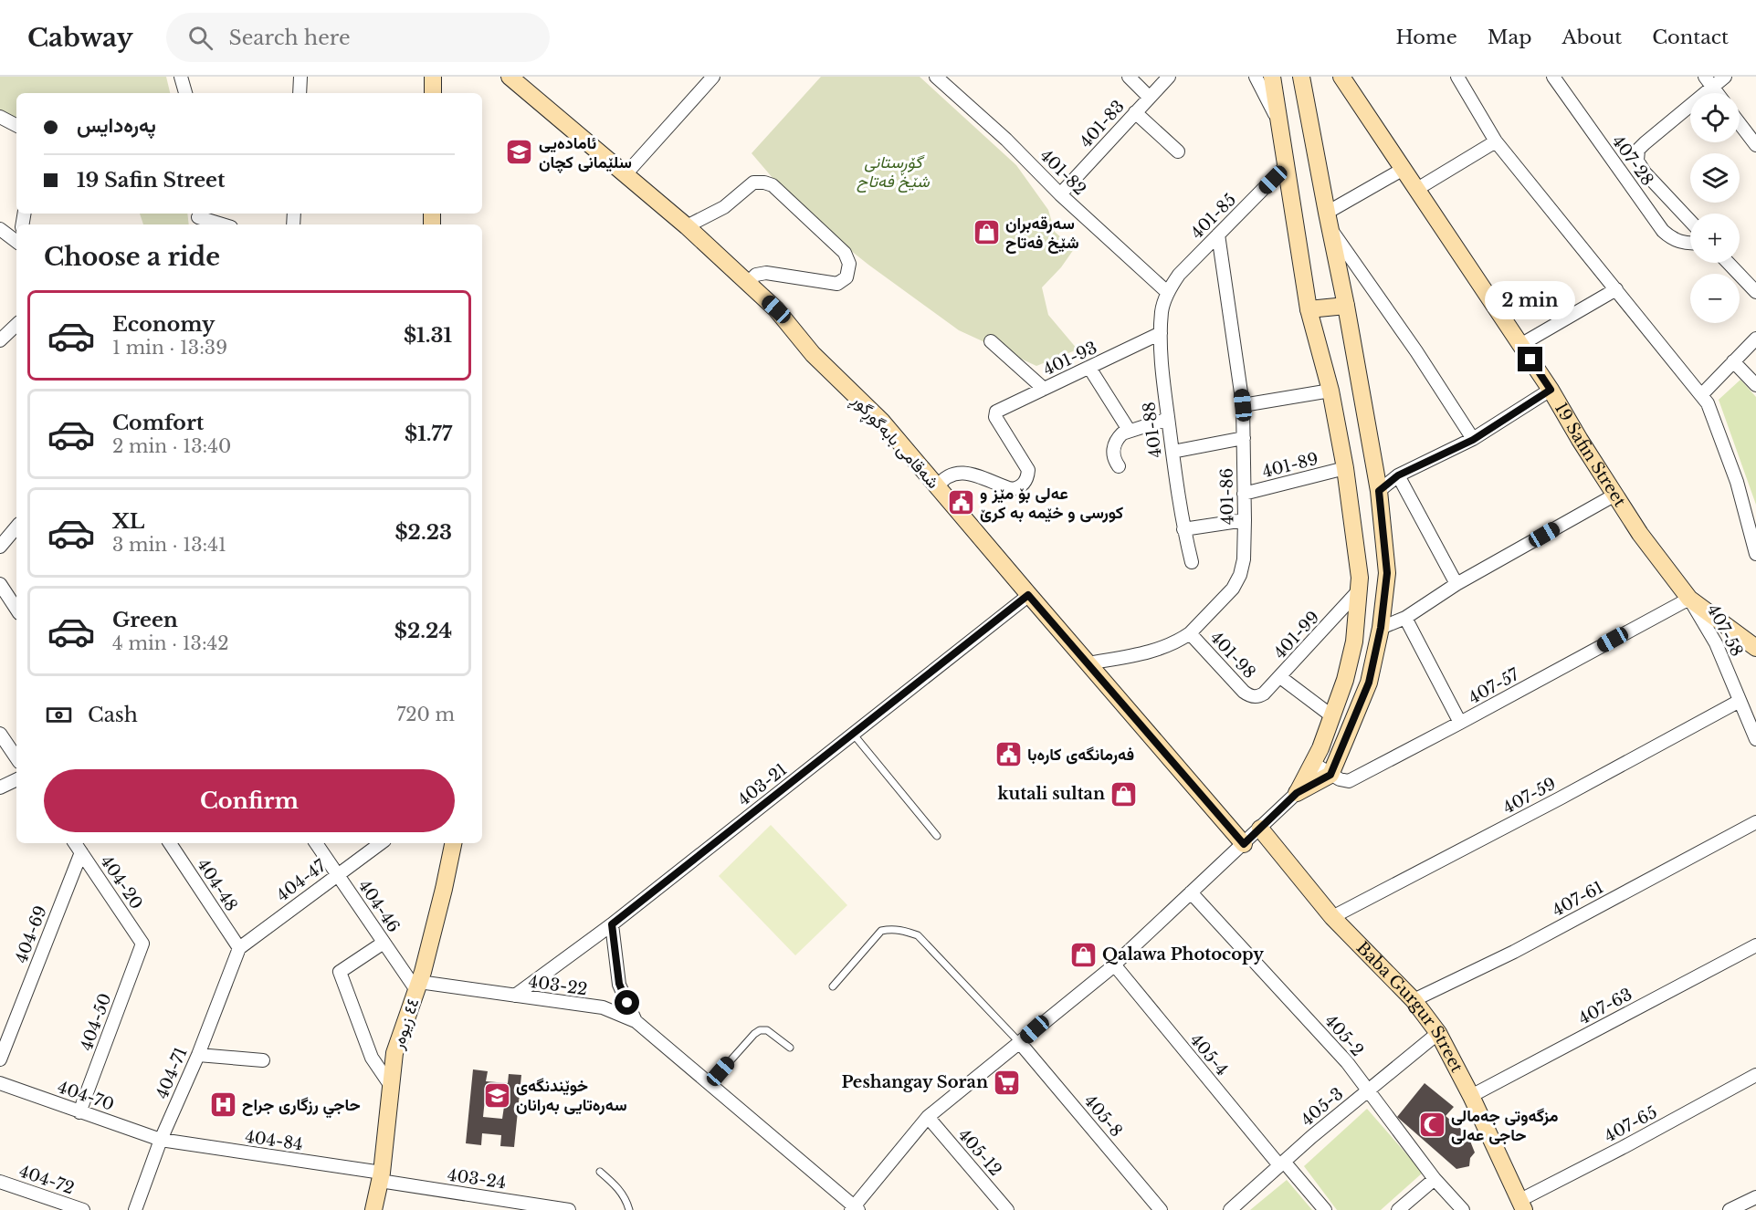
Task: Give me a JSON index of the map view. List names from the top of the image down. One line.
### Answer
{"streets":{"street":["401-83","407-28","401-82","401-85","401-93","401-88","شەقامی بابەگوڕگوڕ","19 Safin Street","401-89","401-86","407-58","401-99","401-98","407-57","403-21","407-59","404-47","404-20","404-48","407-61","404-46","404-69","403-22","407-63","Baba Gurgur Street","404-50","٤٤ زیوەر","405-2","405-4","404-71","404-70","405-3","405-8","407-65","404-84","405-12","403-24","404-72"]},"crossings":[["401-83","401-82"],["401-82","401-85"],["401-82","401-88"],["401-85","401-88"],["401-85","401-86"],["401-93","401-88"],["401-93","شەقامی بابەگوڕگوڕ"],["شەقامی بابەگوڕگوڕ","401-86"],["شەقامی بابەگوڕگوڕ","403-21"],["19 Safin Street","407-58"],["19 Safin Street","407-57"],["401-89","401-86"],["401-86","401-98"],["407-58","407-57"],["407-58","407-59"],["401-99","401-98"],["403-21","403-22"],["407-59","Baba Gurgur Street"],["404-47","404-48"],["404-47","404-46"],["404-47","404-71"],["404-20","404-69"],["404-20","404-50"],["404-48","404-71"],["407-61","Baba Gurgur Street"],["404-46","403-22"],["404-46","٤٤ زیوەر"],["403-22","٤٤ زیوەر"],["407-63","Baba Gurgur Street"],["Baba Gurgur Street","405-3"],["Baba Gurgur Street","407-65"],["404-50","404-70"],["٤٤ زیوەر","404-84"],["٤٤ زیوەر","403-24"],["405-2","405-3"],["405-4","405-3"],["404-71","404-70"],["404-71","404-84"],["404-70","404-84"],["404-84","403-24"]],"parks":["گۆڕستانی شێخ فەتاح"],"places":{"school or university":["ئامادەیی سلێمانی کچان","خوێندنگەی سەرەتایی بەرانان"],"shop":["سەرقەبران شێخ فەتاح","kutali sultan","Qalawa Photocopy"],"public building":["عەلی بۆ مێز و کورسی و خێمە بە کرێ","فەرمانگەی کارەبا"],"supermarket":["Peshangay Soran"],"hospital":["حاجي رزگارى جراح"],"mosque":["مزگەوتی جەمالی حاجی عەلی"]},"page":{"header":"Cabway","search":"Search here","nav":["Home","Map","About","Contact"],"map_buttons":["+","−"],"banner":["پەرەدایس","19 Safin Street"],"heading":"Choose a ride","bubble":"2 min","list":[{"name":"Economy","note":"1 min · 13:39","value":"$1.31"},{"name":"Comfort","note":"2 min · 13:40","value":"$1.77"},{"name":"XL","note":"3 min · 13:41","value":"$2.23"},{"name":"Green","note":"4 min · 13:42","value":"$2.24"}],"pay":["Cash","720 m"],"buttons":"Confirm"}}
